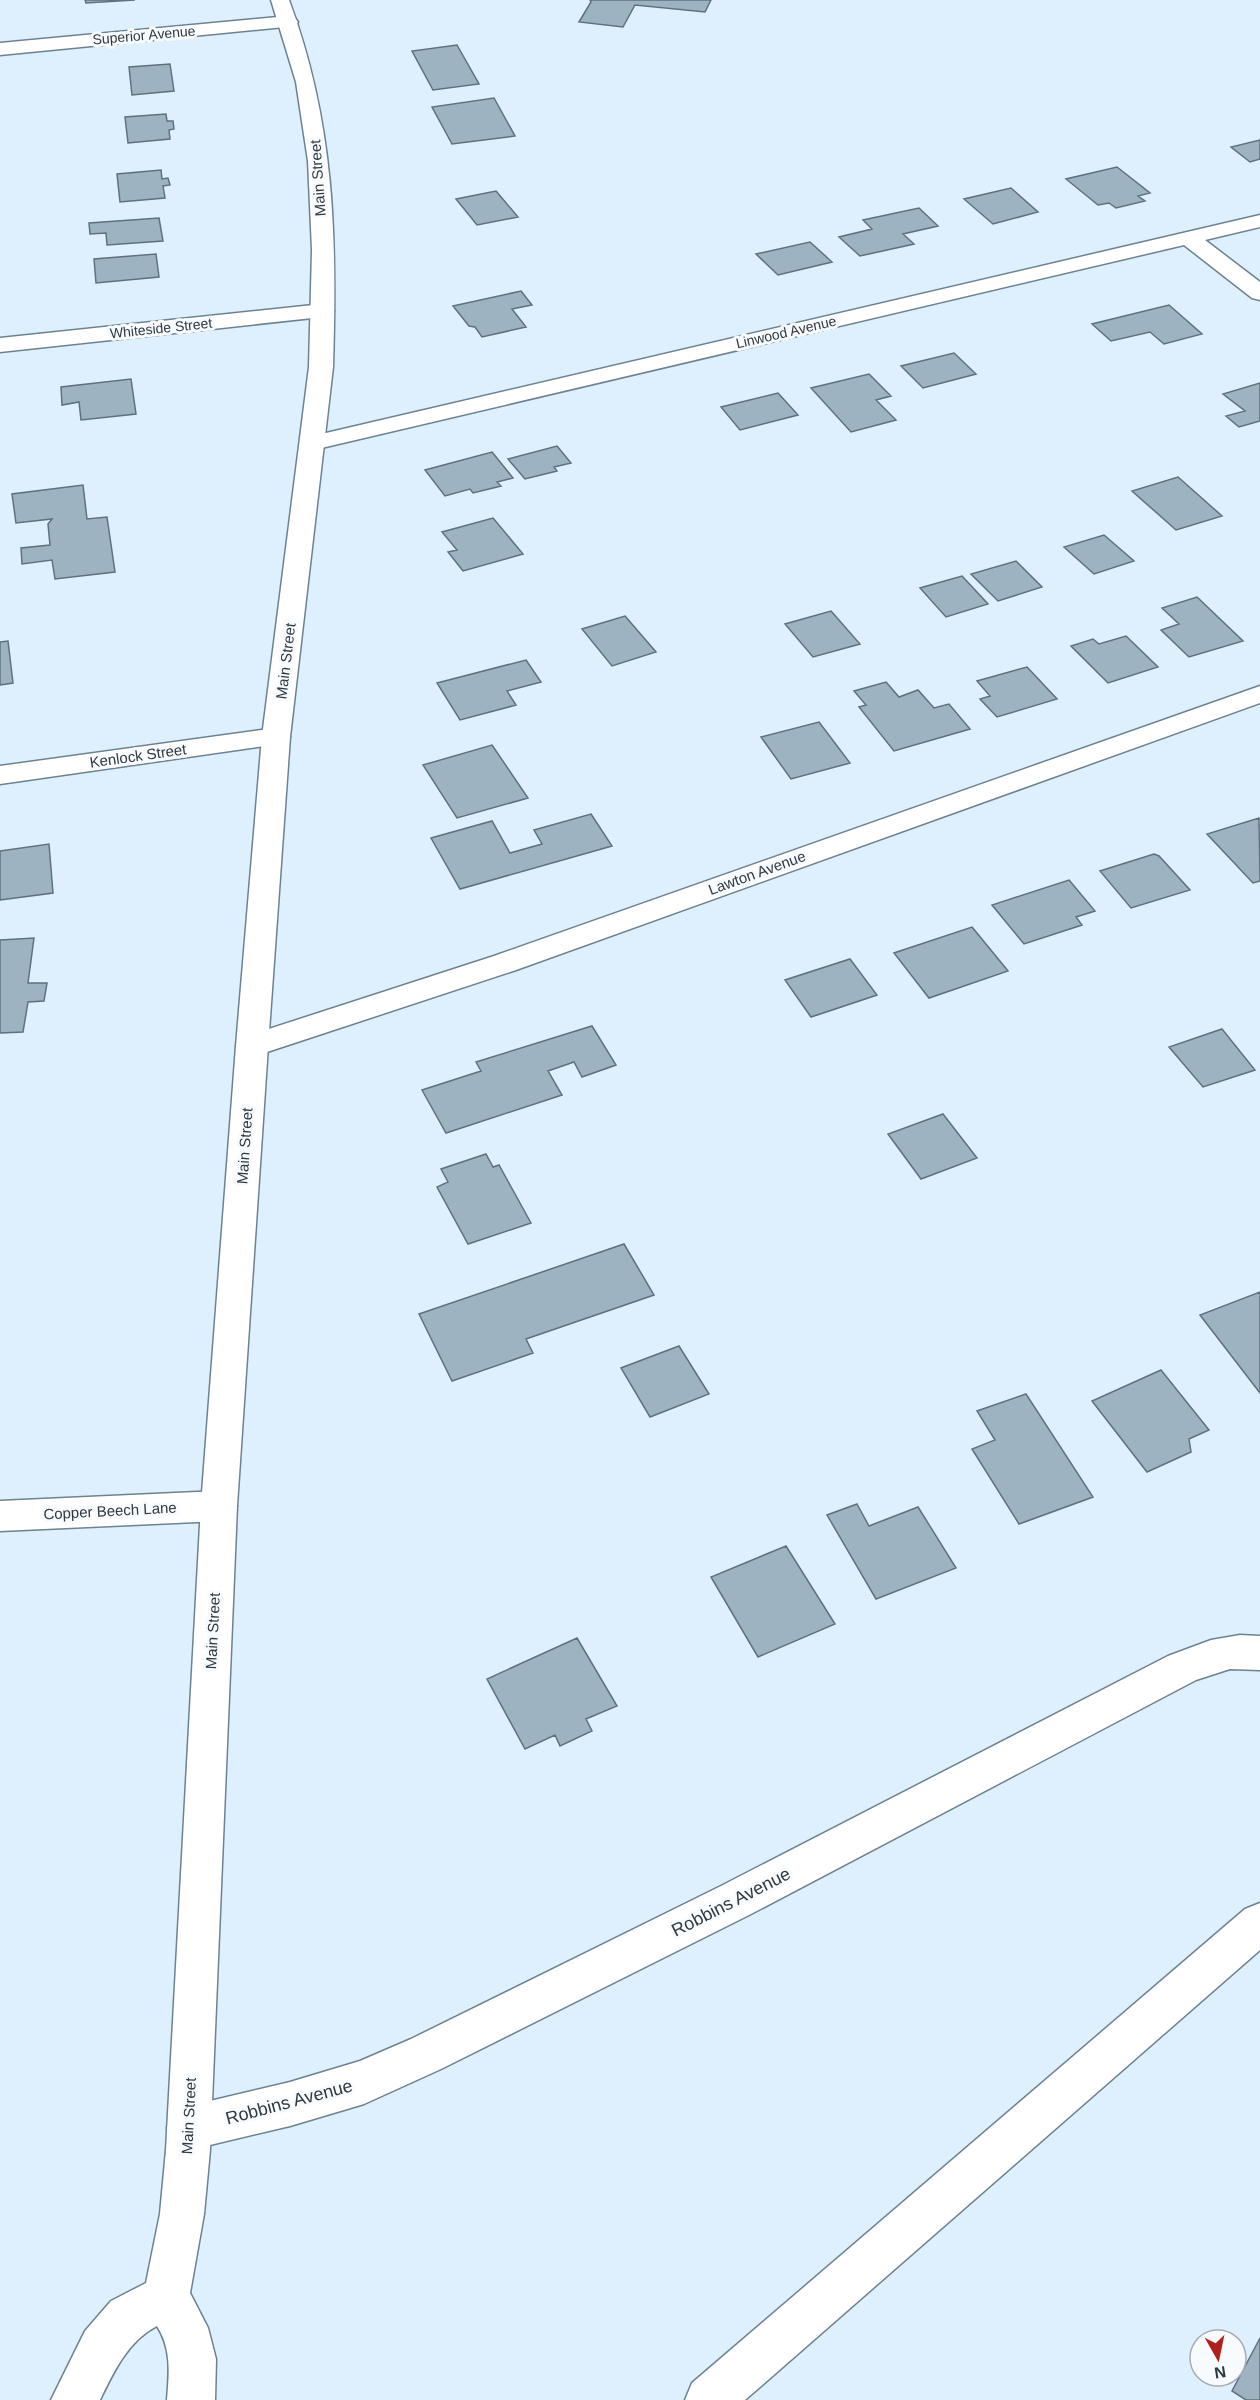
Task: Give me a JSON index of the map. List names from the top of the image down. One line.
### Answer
{"streets":{"street":["Superior Avenue","Main Street","Whiteside Street","Linwood Avenue","Kenlock Street","Lawton Avenue","Copper Beech Lane","Robbins Avenue"]},"crossings":[["Superior Avenue","Main Street"],["Main Street","Whiteside Street"],["Main Street","Linwood Avenue"],["Main Street","Kenlock Street"],["Main Street","Lawton Avenue"],["Main Street","Copper Beech Lane"],["Main Street","Robbins Avenue"]],"north":"bottom"}
